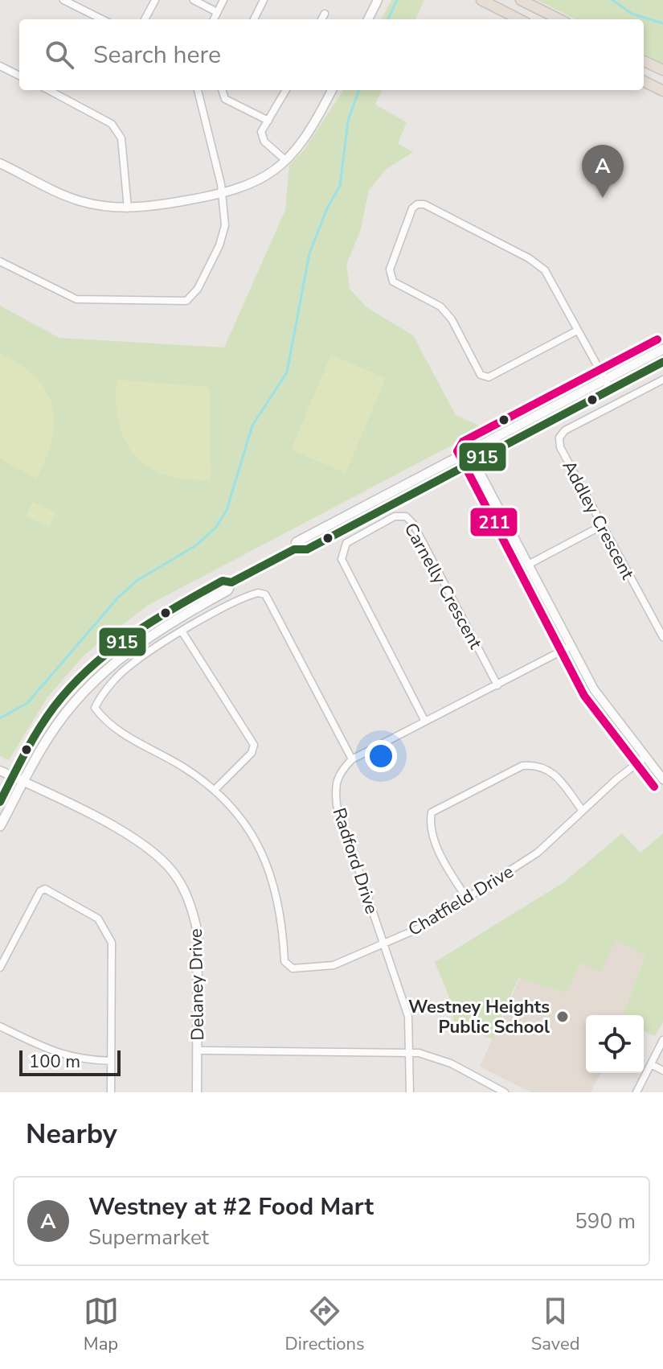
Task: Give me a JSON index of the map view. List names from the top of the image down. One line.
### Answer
{"streets":{"street":["Addley Crescent","Carnelly Crescent","Radford Drive","Chatfield Drive","Delaney Drive"]},"crossings":[["Carnelly Crescent","Radford Drive"],["Radford Drive","Chatfield Drive"]],"places":["Westney Heights Public School"],"lines":["transit line 211","transit line 915"],"scale_bar":"100 m","page":{"search":"Search here","pins":"A","scale":"100 m","heading":"Nearby","list":[{"mark":"A","name":"Westney at #2 Food Mart","note":"Supermarket","value":"590 m"}],"nav":["Map","Directions","Saved"]}}
